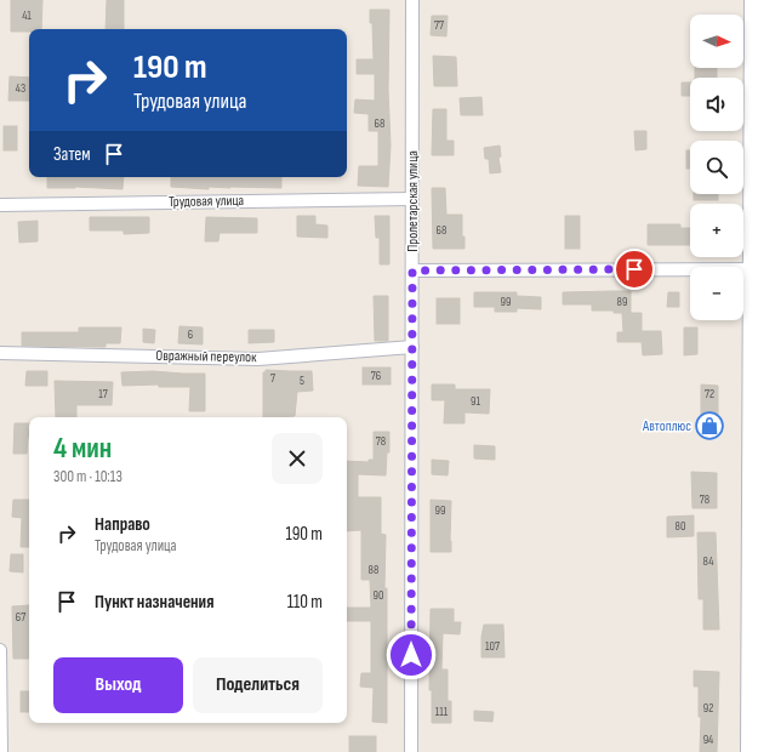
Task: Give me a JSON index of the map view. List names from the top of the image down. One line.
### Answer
{"streets":{"street":["Трудовая улица","Пролетарская улица","Овражный переулок"]},"crossings":[["Трудовая улица","Пролетарская улица"],["Пролетарская улица","Овражный переулок"]],"places":{"shop":["Автоплюс"]},"house_numbers":["41","77","43","68","68","99","89","6","76","7","5","17","72","91","78","78","99","80","84","88","90","67","107","92","111","94"],"north":"right","page":{"map_buttons":["+","−"],"turn":["190 m","Трудовая улица"],"then":"Затем","heading":["4 мин","300 m · 10:13"],"list":[{"name":"Направо","note":"Трудовая улица","value":"190 m"},{"name":"Пункт назначения","value":"110 m"}],"buttons":["Выход","Поделиться"]}}
